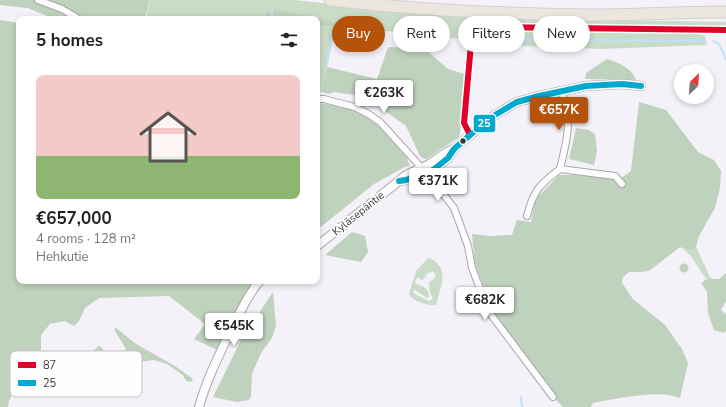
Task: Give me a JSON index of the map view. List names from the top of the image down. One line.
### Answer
{"streets":{"main road":["Kyläsepäntie"]},"lines":["transit line 87","transit line 25"],"legend":["87","25"],"north":"top right","page":{"chip":["Buy","Rent","Filters","New"],"heading":"5 homes","list":[{"name":"€657,000","note":"4 rooms · 128 m² · Hehkutie"}],"price":["€263K","€657K","€371K","€682K","€545K"]}}
